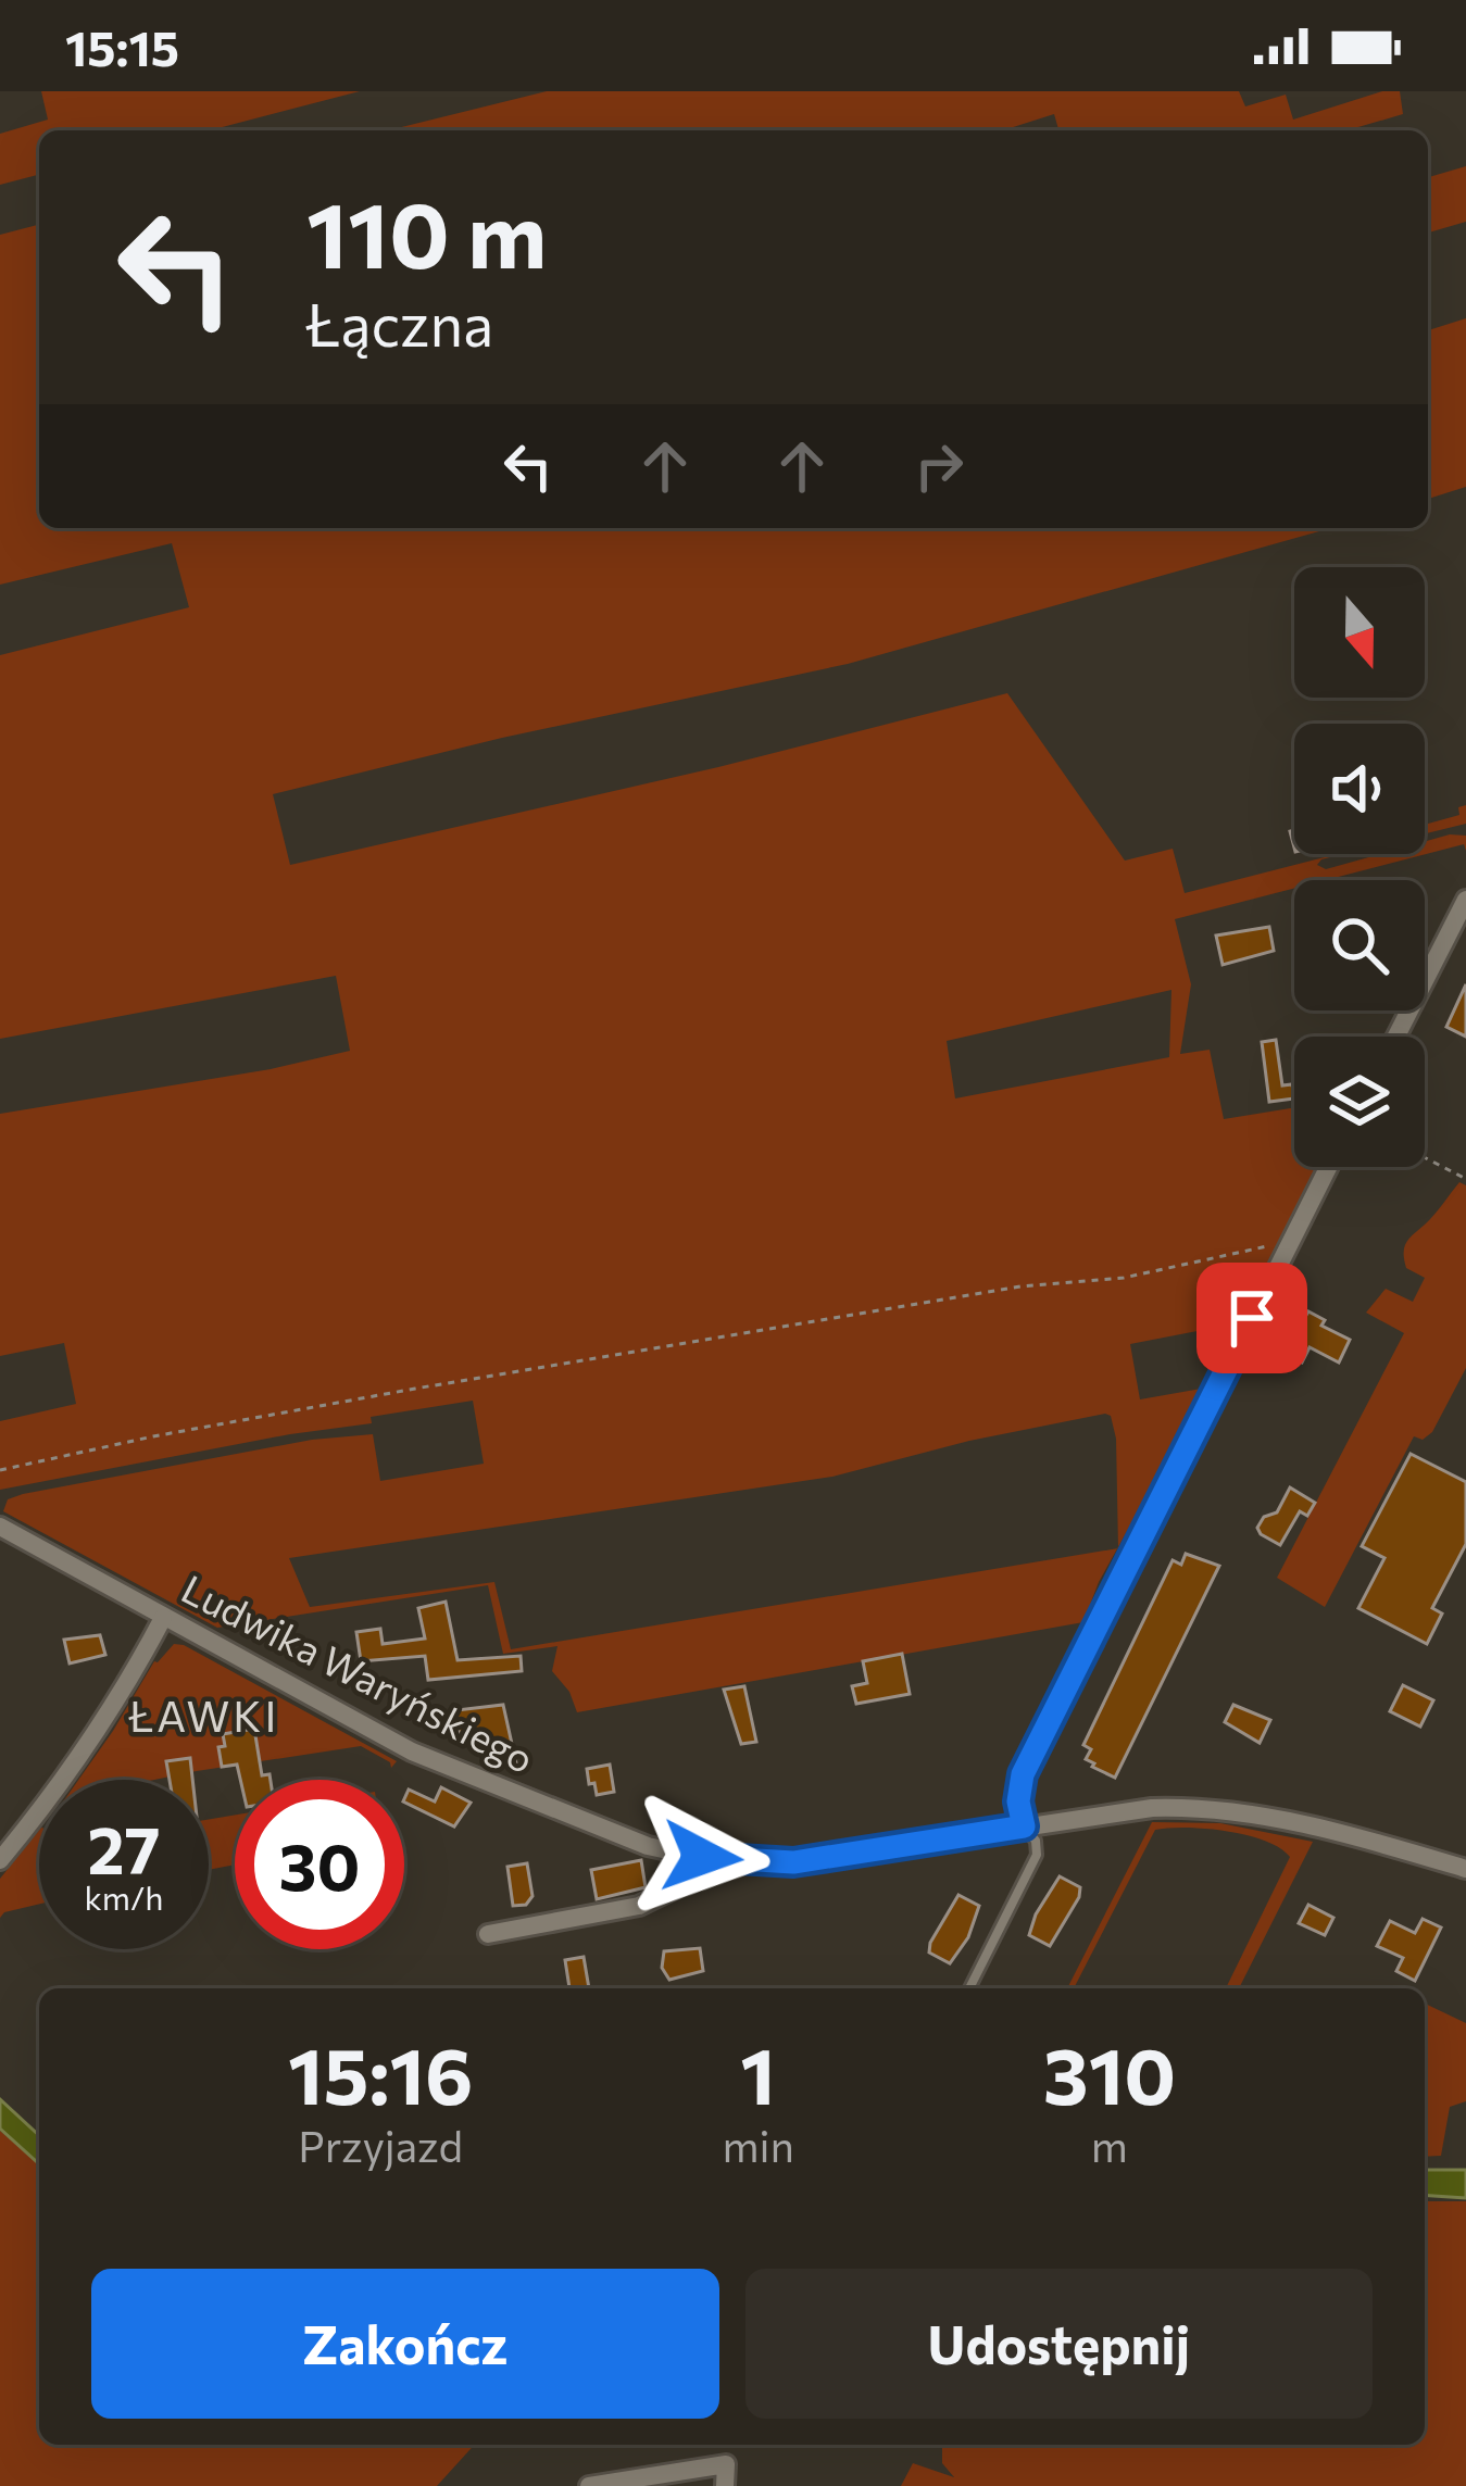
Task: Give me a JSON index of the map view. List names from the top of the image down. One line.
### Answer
{"streets":{"street":["Ludwika Waryńskiego"]},"districts":["ŁAWKI"],"north":"bottom","page":{"status":"15:15","turn":["110 m","Łączna"],"speed":"27 km/h","limit":"30","eta":["15:16","Przyjazd","1","min","310","m"],"buttons":["Zakończ","Udostępnij"]}}
